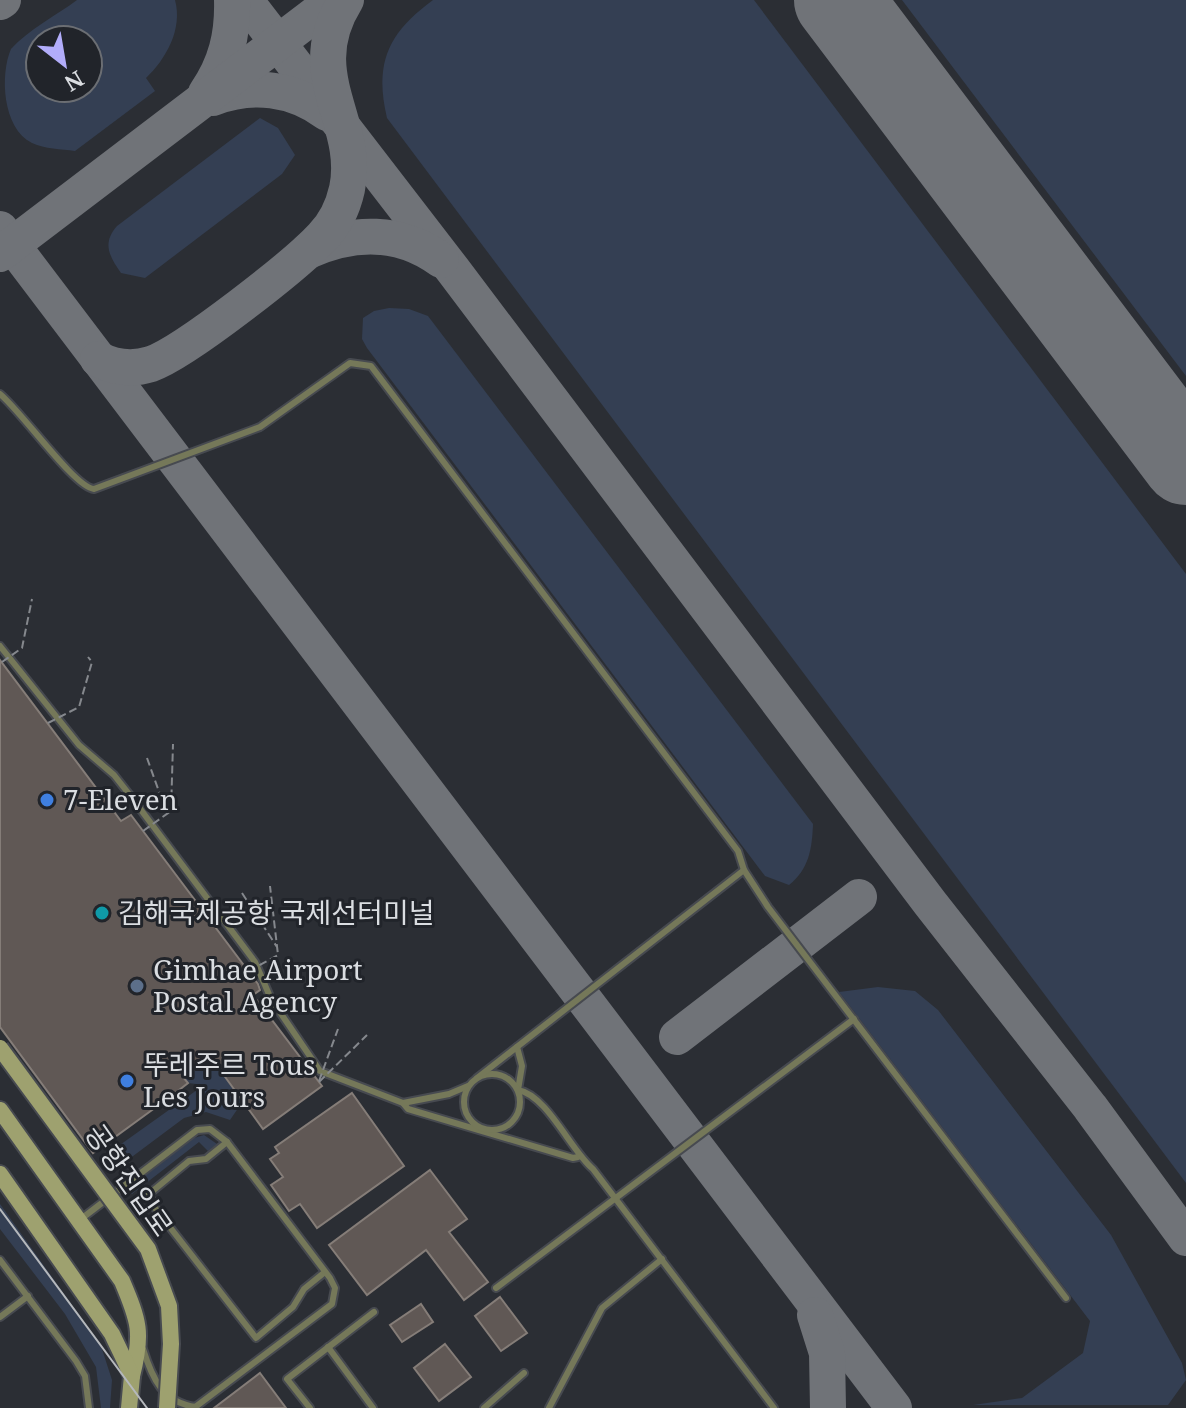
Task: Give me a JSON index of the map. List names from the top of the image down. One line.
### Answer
{"streets":{"main road":["공항진입로"]},"places":["7-Eleven","김해국제공항 국제선터미널","Gimhae Airport Postal Agency","뚜레주르 Tous Les Jours"],"north":"bottom right"}
